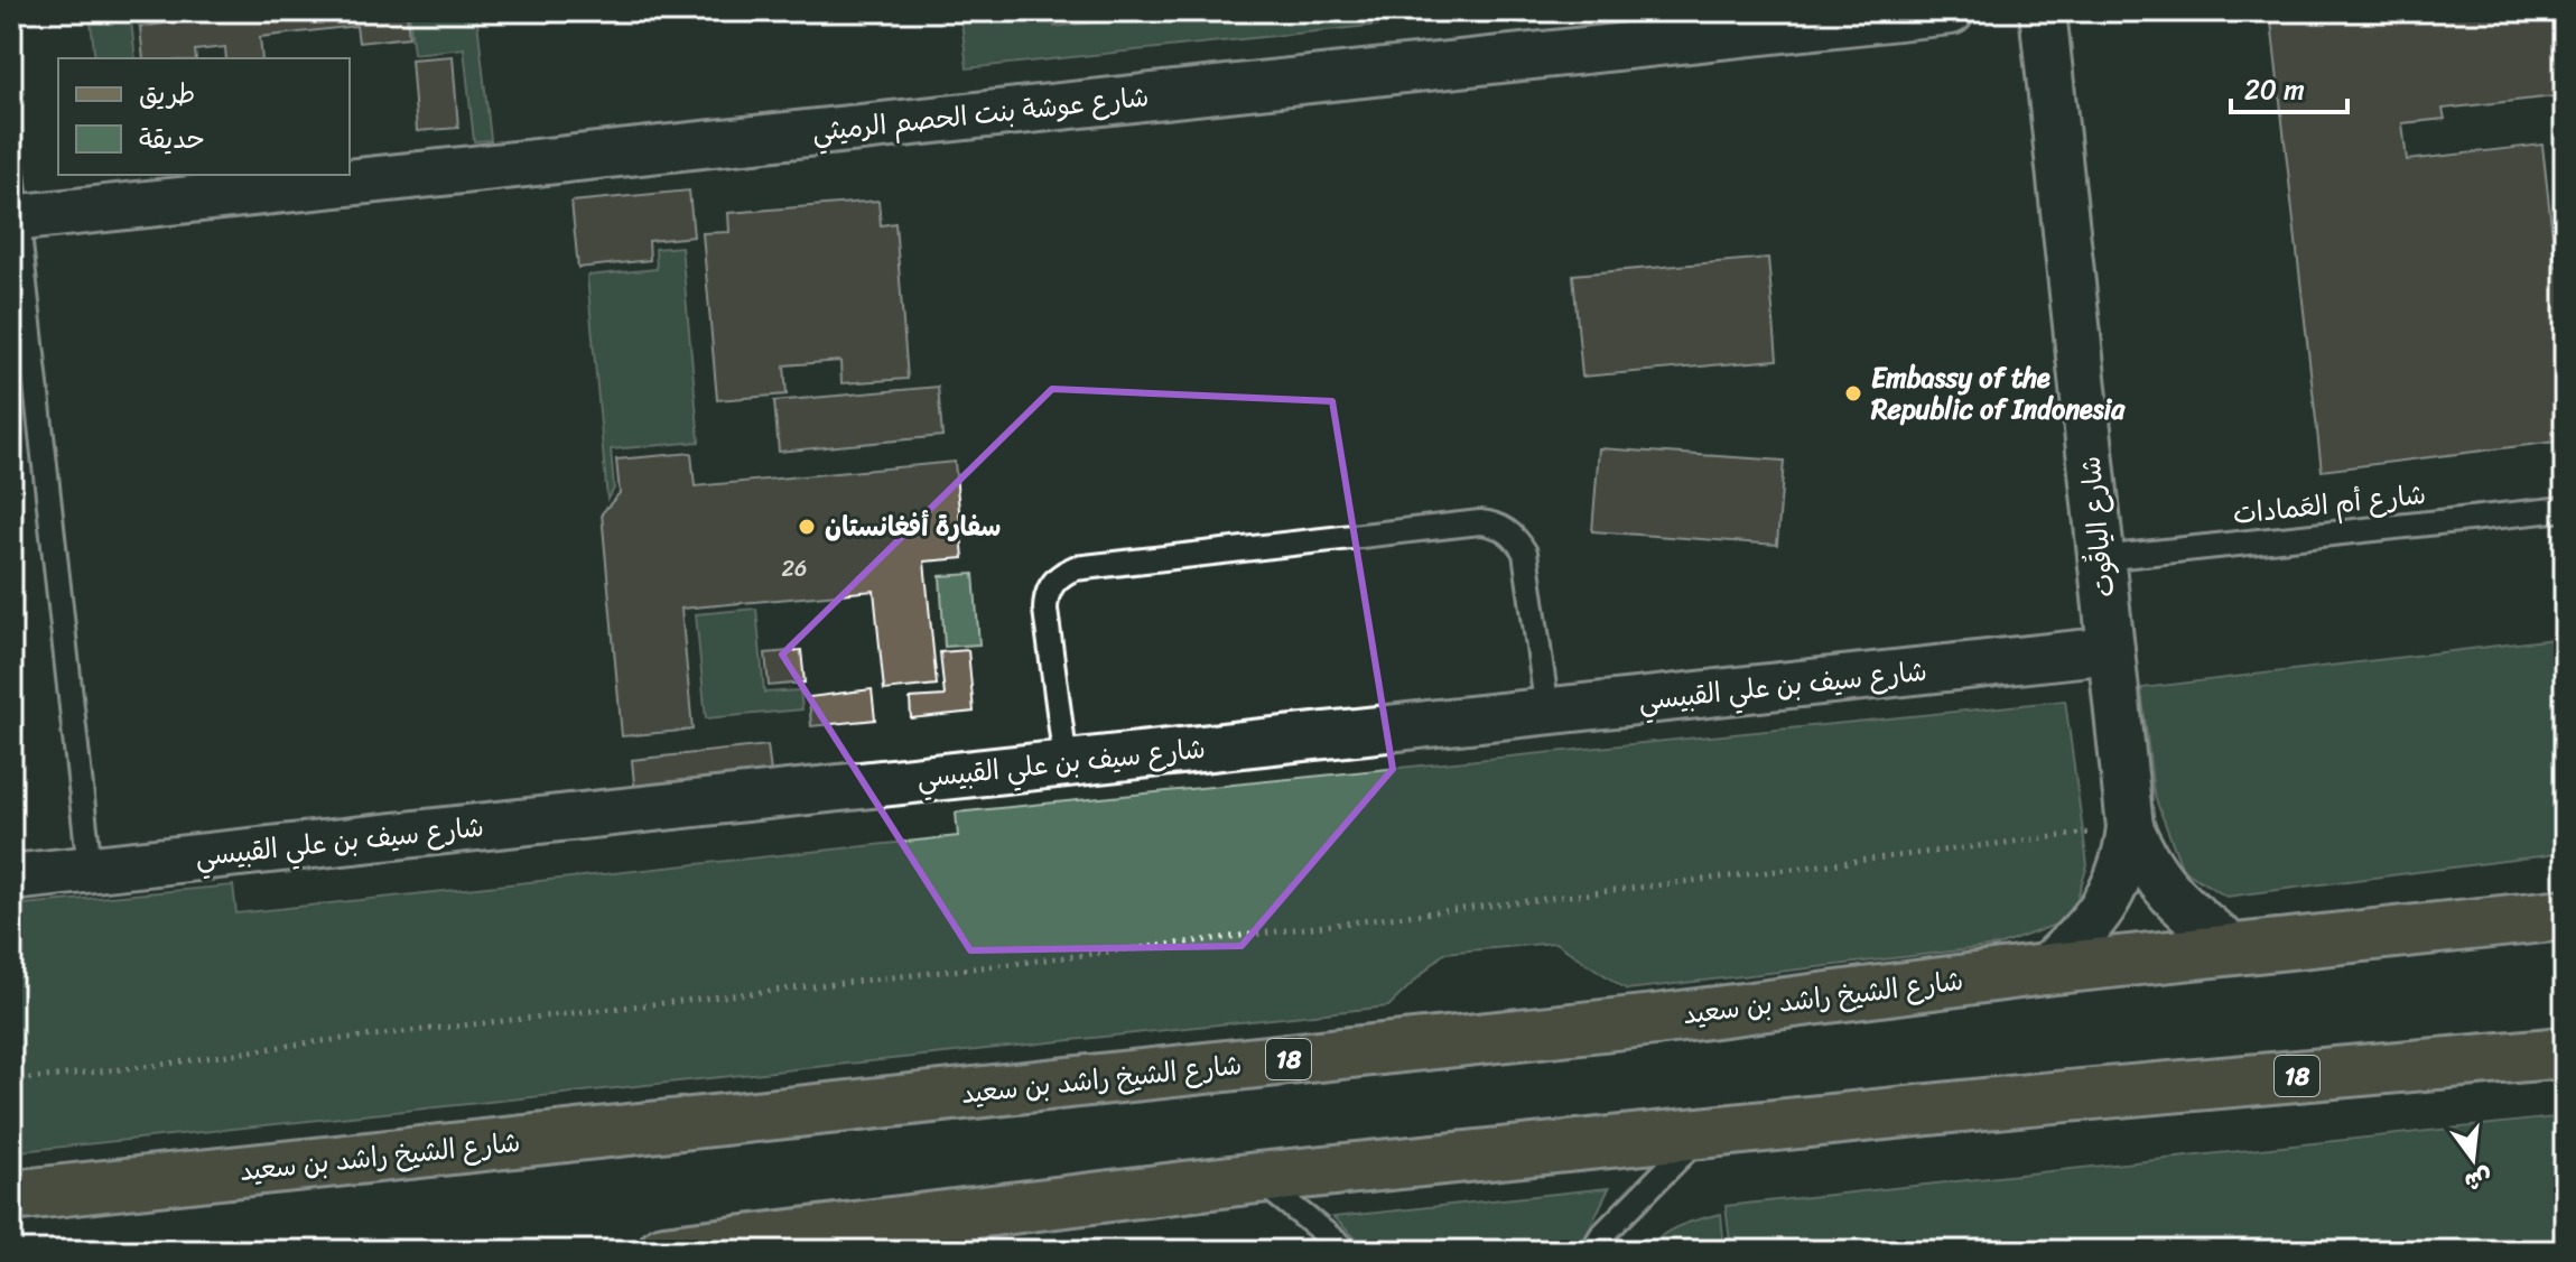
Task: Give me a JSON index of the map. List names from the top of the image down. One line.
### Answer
{"streets":{"main road":["شارع الشيخ راشد بن سعيد","18"],"street":["شارع عوشة بنت الحصم الرميثي","شارع الياقُوت","شارع سيف بن علي القبيسي"],"lane":["شارع أم العَمادات"]},"crossings":[["شارع أم العَمادات","شارع الياقُوت"],["شارع الياقُوت","شارع سيف بن علي القبيسي"],["شارع الياقُوت","شارع الشيخ راشد بن سعيد"]],"places":["Embassy of the Republic of Indonesia","سفارة أفغانستان"],"house_numbers":["26"],"legend":["طريق","حديقة"],"scale_bar":"20 m","north":"bottom"}
